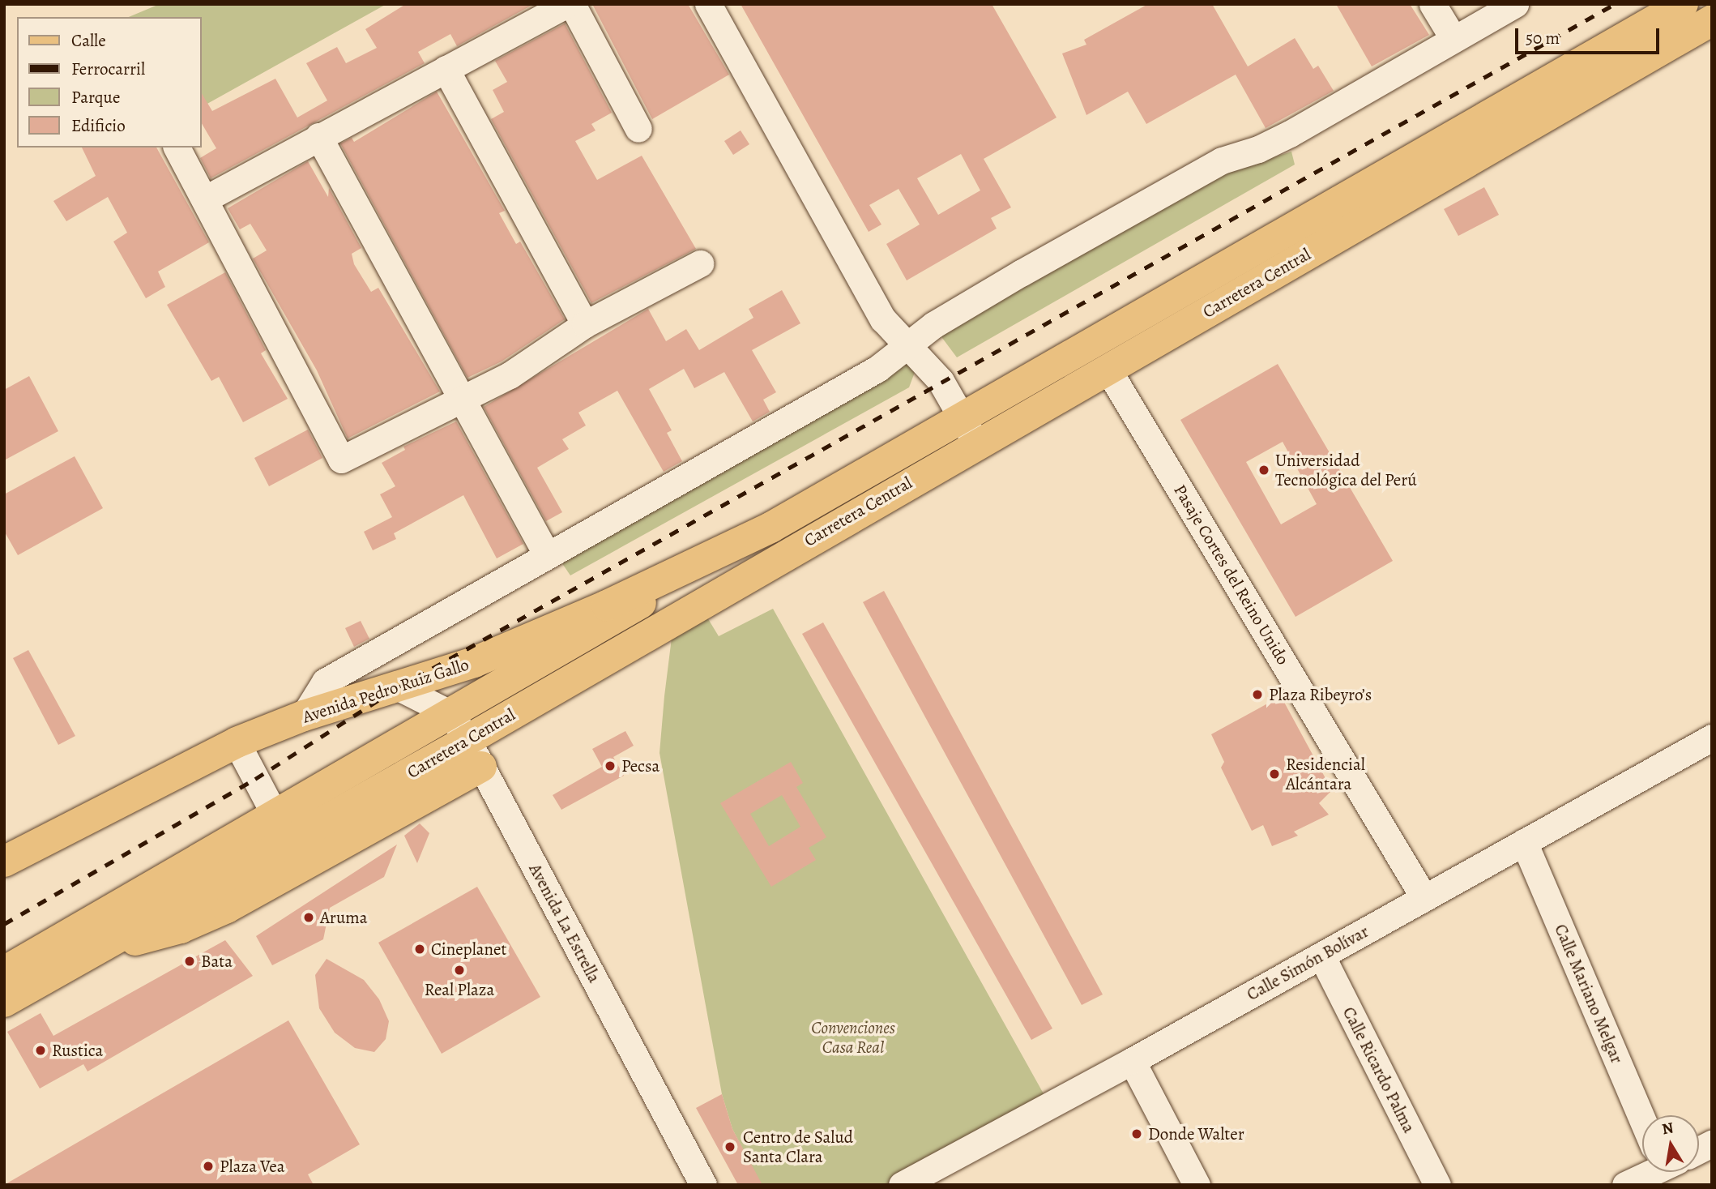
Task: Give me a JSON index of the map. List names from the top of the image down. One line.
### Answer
{"streets":{"main road":["Carretera Central","Avenida Pedro Ruiz Gallo"],"street":["Pasaje Cortes del Reino Unido","Avenida La Estrella","Calle Simón Bolívar","Calle Mariano Melgar","Calle Ricardo Palma"]},"crossings":[["Carretera Central","Pasaje Cortes del Reino Unido"],["Carretera Central","Avenida Pedro Ruiz Gallo"],["Carretera Central","Avenida La Estrella"],["Pasaje Cortes del Reino Unido","Calle Simón Bolívar"],["Avenida Pedro Ruiz Gallo","Avenida La Estrella"],["Calle Simón Bolívar","Calle Mariano Melgar"],["Calle Simón Bolívar","Calle Ricardo Palma"]],"parks":["Convenciones Casa Real"],"places":["Universidad Tecnológica del Perú","Plaza Ribeyro’s","Pecsa","Residencial Alcántara","Aruma","Cineplanet","Bata","Real Plaza","Rustica","Donde Walter","Centro de Salud Santa Clara","Plaza Vea"],"legend":["Calle","Ferrocarril","Parque","Edificio"],"scale_bar":"50 m","north":"top"}
